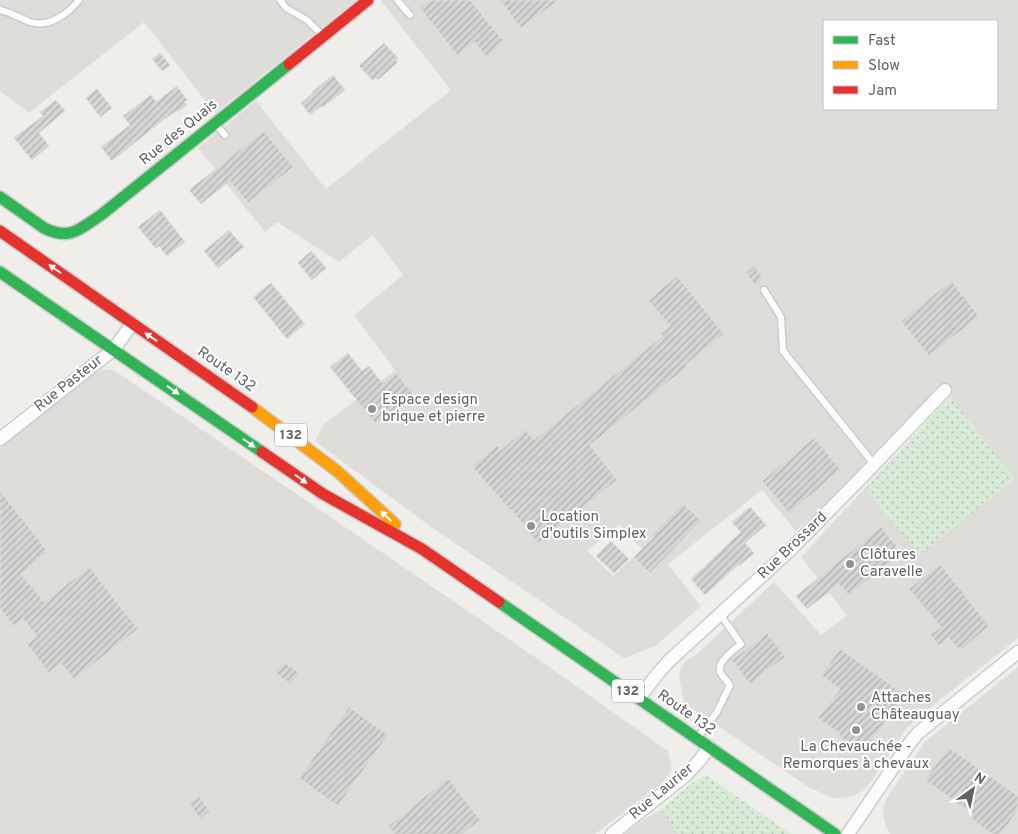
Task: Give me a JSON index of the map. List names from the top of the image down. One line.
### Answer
{"streets":{"main road":["Rue des Quais","Route 132","132"],"street":["Rue Pasteur","Rue Brossard","Rue Laurier"]},"crossings":[["Route 132","Rue Pasteur"],["Route 132","Rue Brossard"],["Route 132","Rue Laurier"]],"places":["Espace design brique et pierre","Location d'outils Simplex","Clôtures Caravelle","Attaches Châteauguay","La Chevauchée - Remorques à chevaux"],"legend":["Fast","Slow","Jam"],"north":"top right"}
